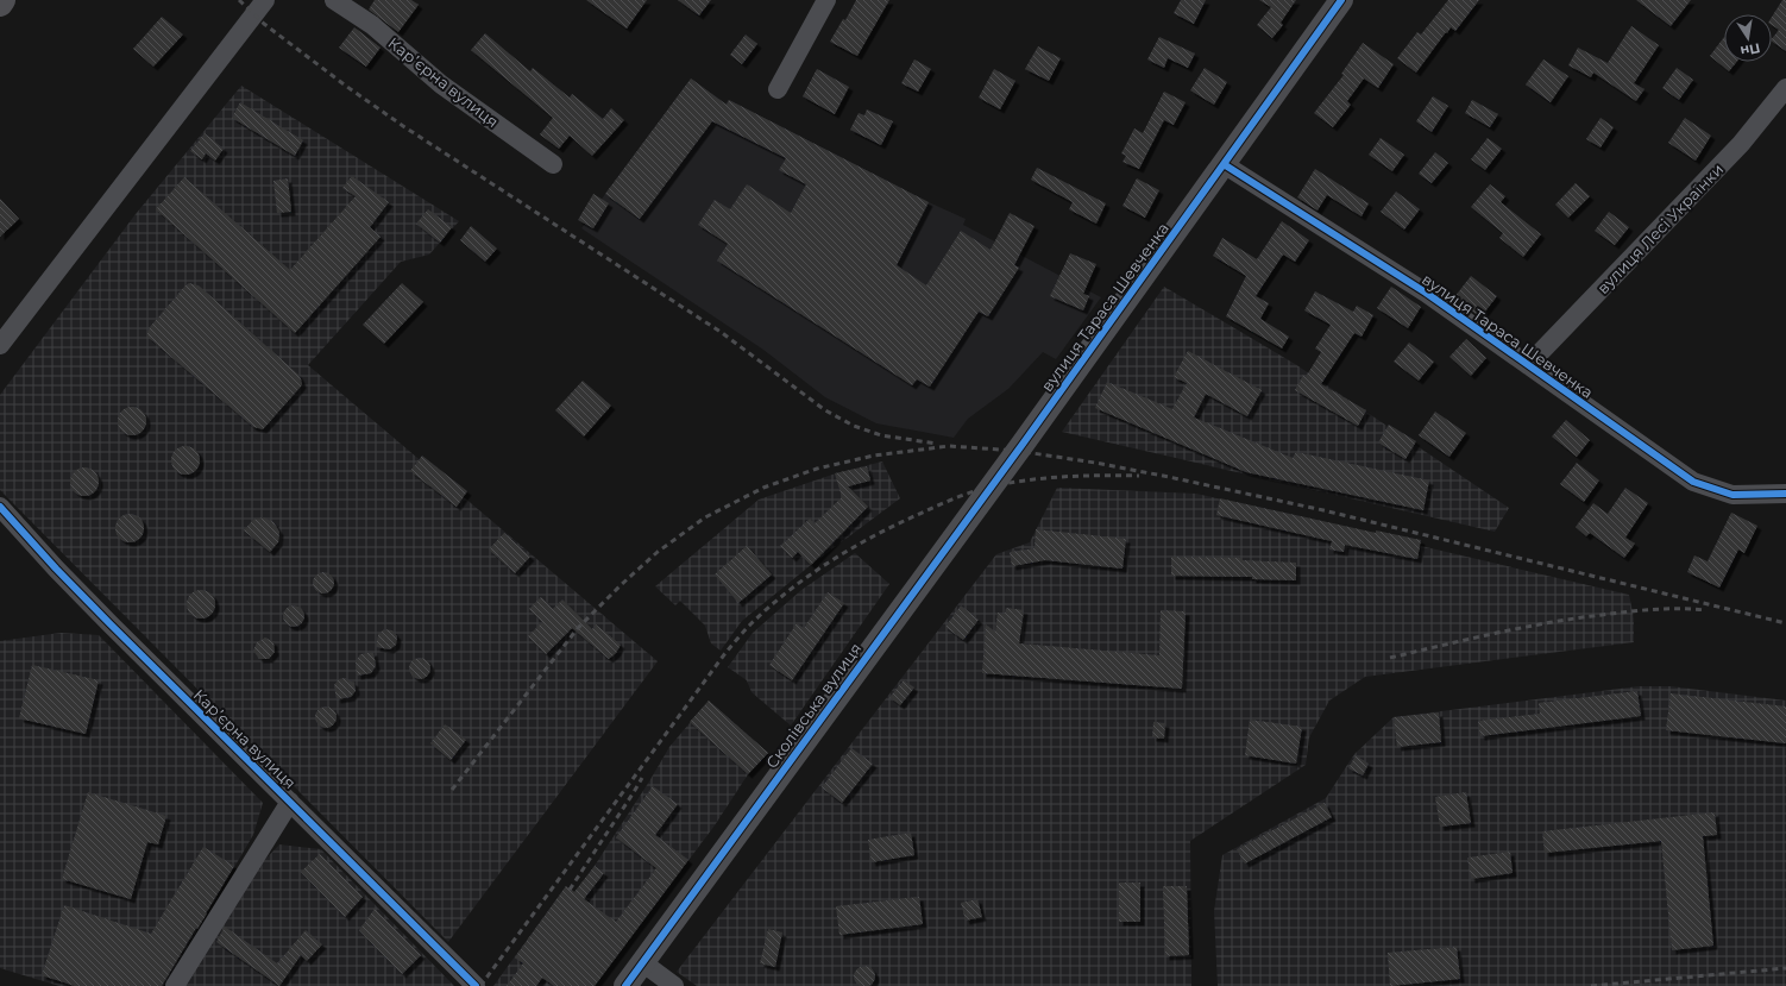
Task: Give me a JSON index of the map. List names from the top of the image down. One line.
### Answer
{"streets":{"street":["Карʼєрна вулиця","вулиця Лесі Українки","вулиця Тараса Шевченка","Сколівська вулиця"]},"crossings":[["вулиця Лесі Українки","вулиця Тараса Шевченка"],["вулиця Тараса Шевченка","Сколівська вулиця"]],"north":"bottom"}
